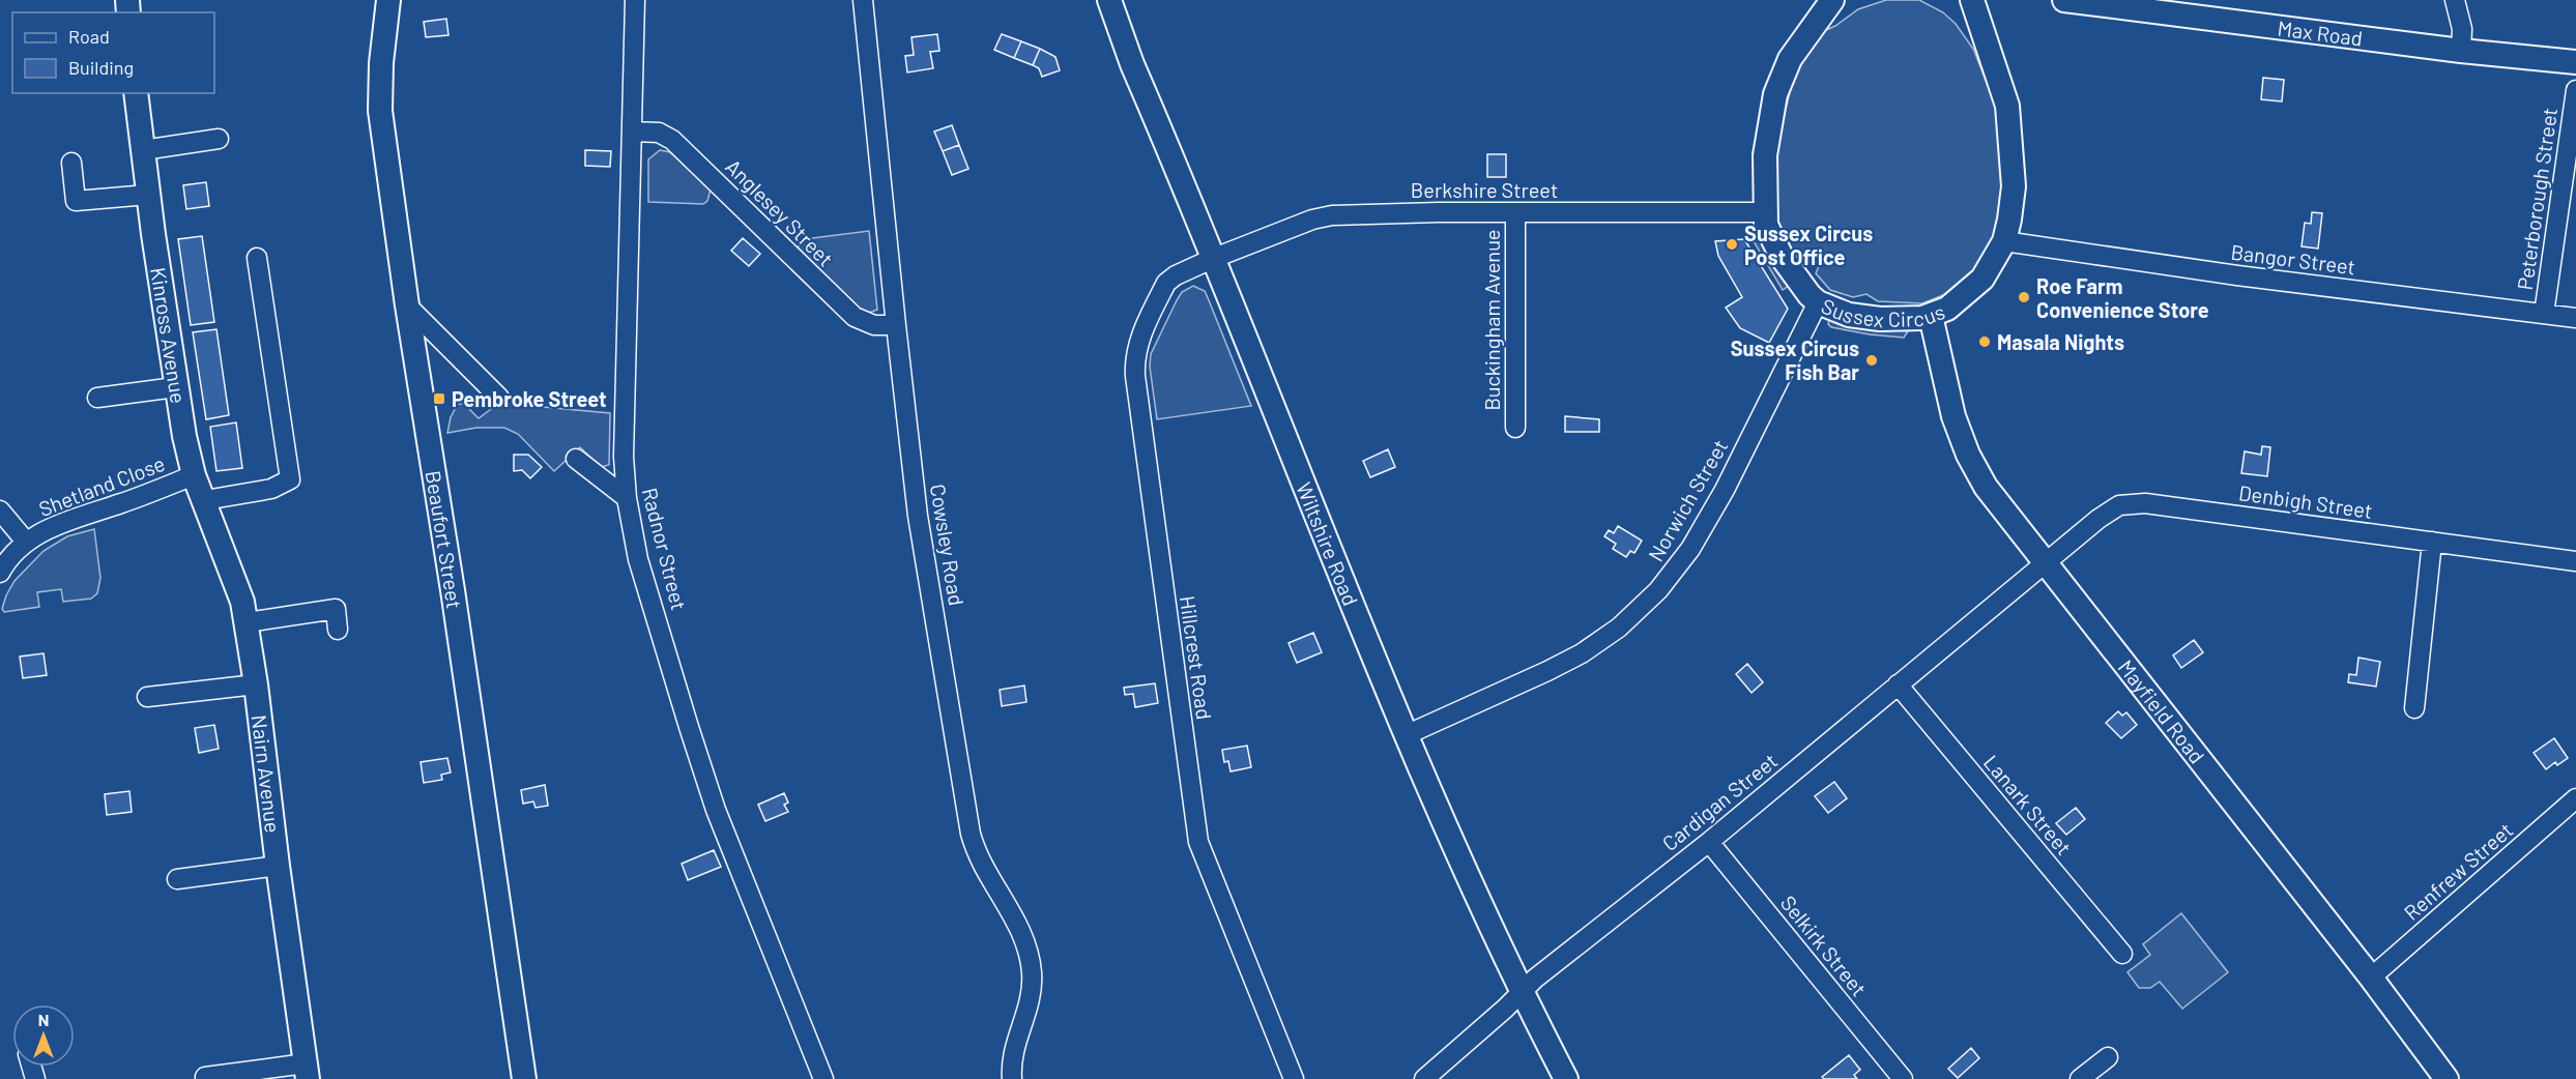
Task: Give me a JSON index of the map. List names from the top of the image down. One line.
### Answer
{"streets":{"street":["Max Road","Berkshire Street","Peterborough Street","Anglesey Street","Bangor Street","Sussex Circus","Buckingham Avenue","Kinross Avenue","Shetland Close","Norwich Street","Denbigh Street","Beaufort Street","Wiltshire Road","Cowsley Road","Radnor Street","Hillcrest Road","Mayfield Road","Nairn Avenue","Cardigan Street","Lanark Street","Renfrew Street","Selkirk Street"]},"crossings":[["Berkshire Street","Sussex Circus"],["Berkshire Street","Buckingham Avenue"],["Berkshire Street","Wiltshire Road"],["Berkshire Street","Hillcrest Road"],["Peterborough Street","Bangor Street"],["Anglesey Street","Cowsley Road"],["Anglesey Street","Radnor Street"],["Bangor Street","Sussex Circus"],["Sussex Circus","Norwich Street"],["Sussex Circus","Mayfield Road"],["Kinross Avenue","Shetland Close"],["Kinross Avenue","Nairn Avenue"],["Shetland Close","Nairn Avenue"],["Norwich Street","Wiltshire Road"],["Denbigh Street","Mayfield Road"],["Denbigh Street","Cardigan Street"],["Wiltshire Road","Hillcrest Road"],["Wiltshire Road","Cardigan Street"],["Mayfield Road","Cardigan Street"],["Mayfield Road","Renfrew Street"],["Cardigan Street","Lanark Street"],["Cardigan Street","Selkirk Street"]],"places":{"other":["Sussex Circus Post Office","Roe Farm Convenience Store","Masala Nights","Sussex Circus Fish Bar"],"transit":["Pembroke Street"]},"legend":["Road","Building"],"north":"top"}
